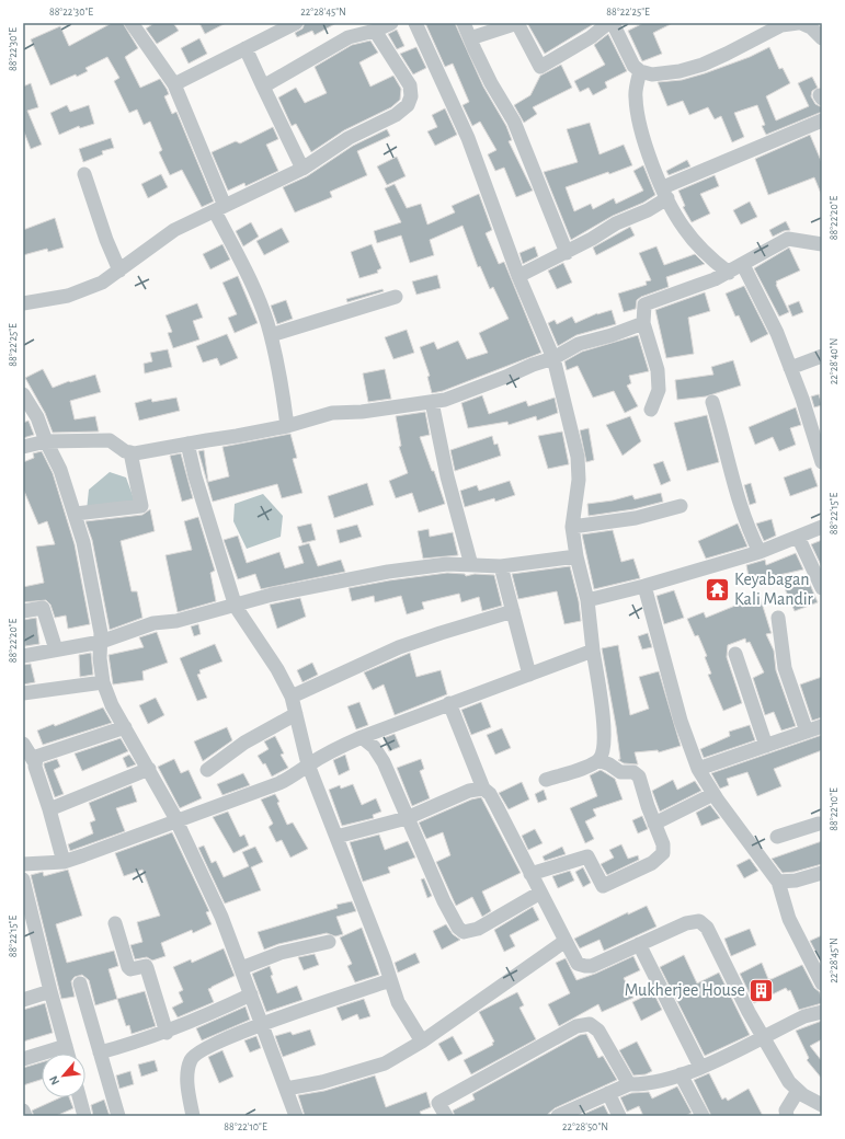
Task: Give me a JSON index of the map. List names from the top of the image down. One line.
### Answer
{"places":{"temple":["Keyabagan Kali Mandir"],"building":["Mukherjee House"]},"north":"bottom left","coordinates":["88°22'30\"E","22°28'45\"N","88°22'25\"E","88°22'20\"E","22°28'40\"N","88°22'15\"E","88°22'10\"E","22°28'50\"N"]}
